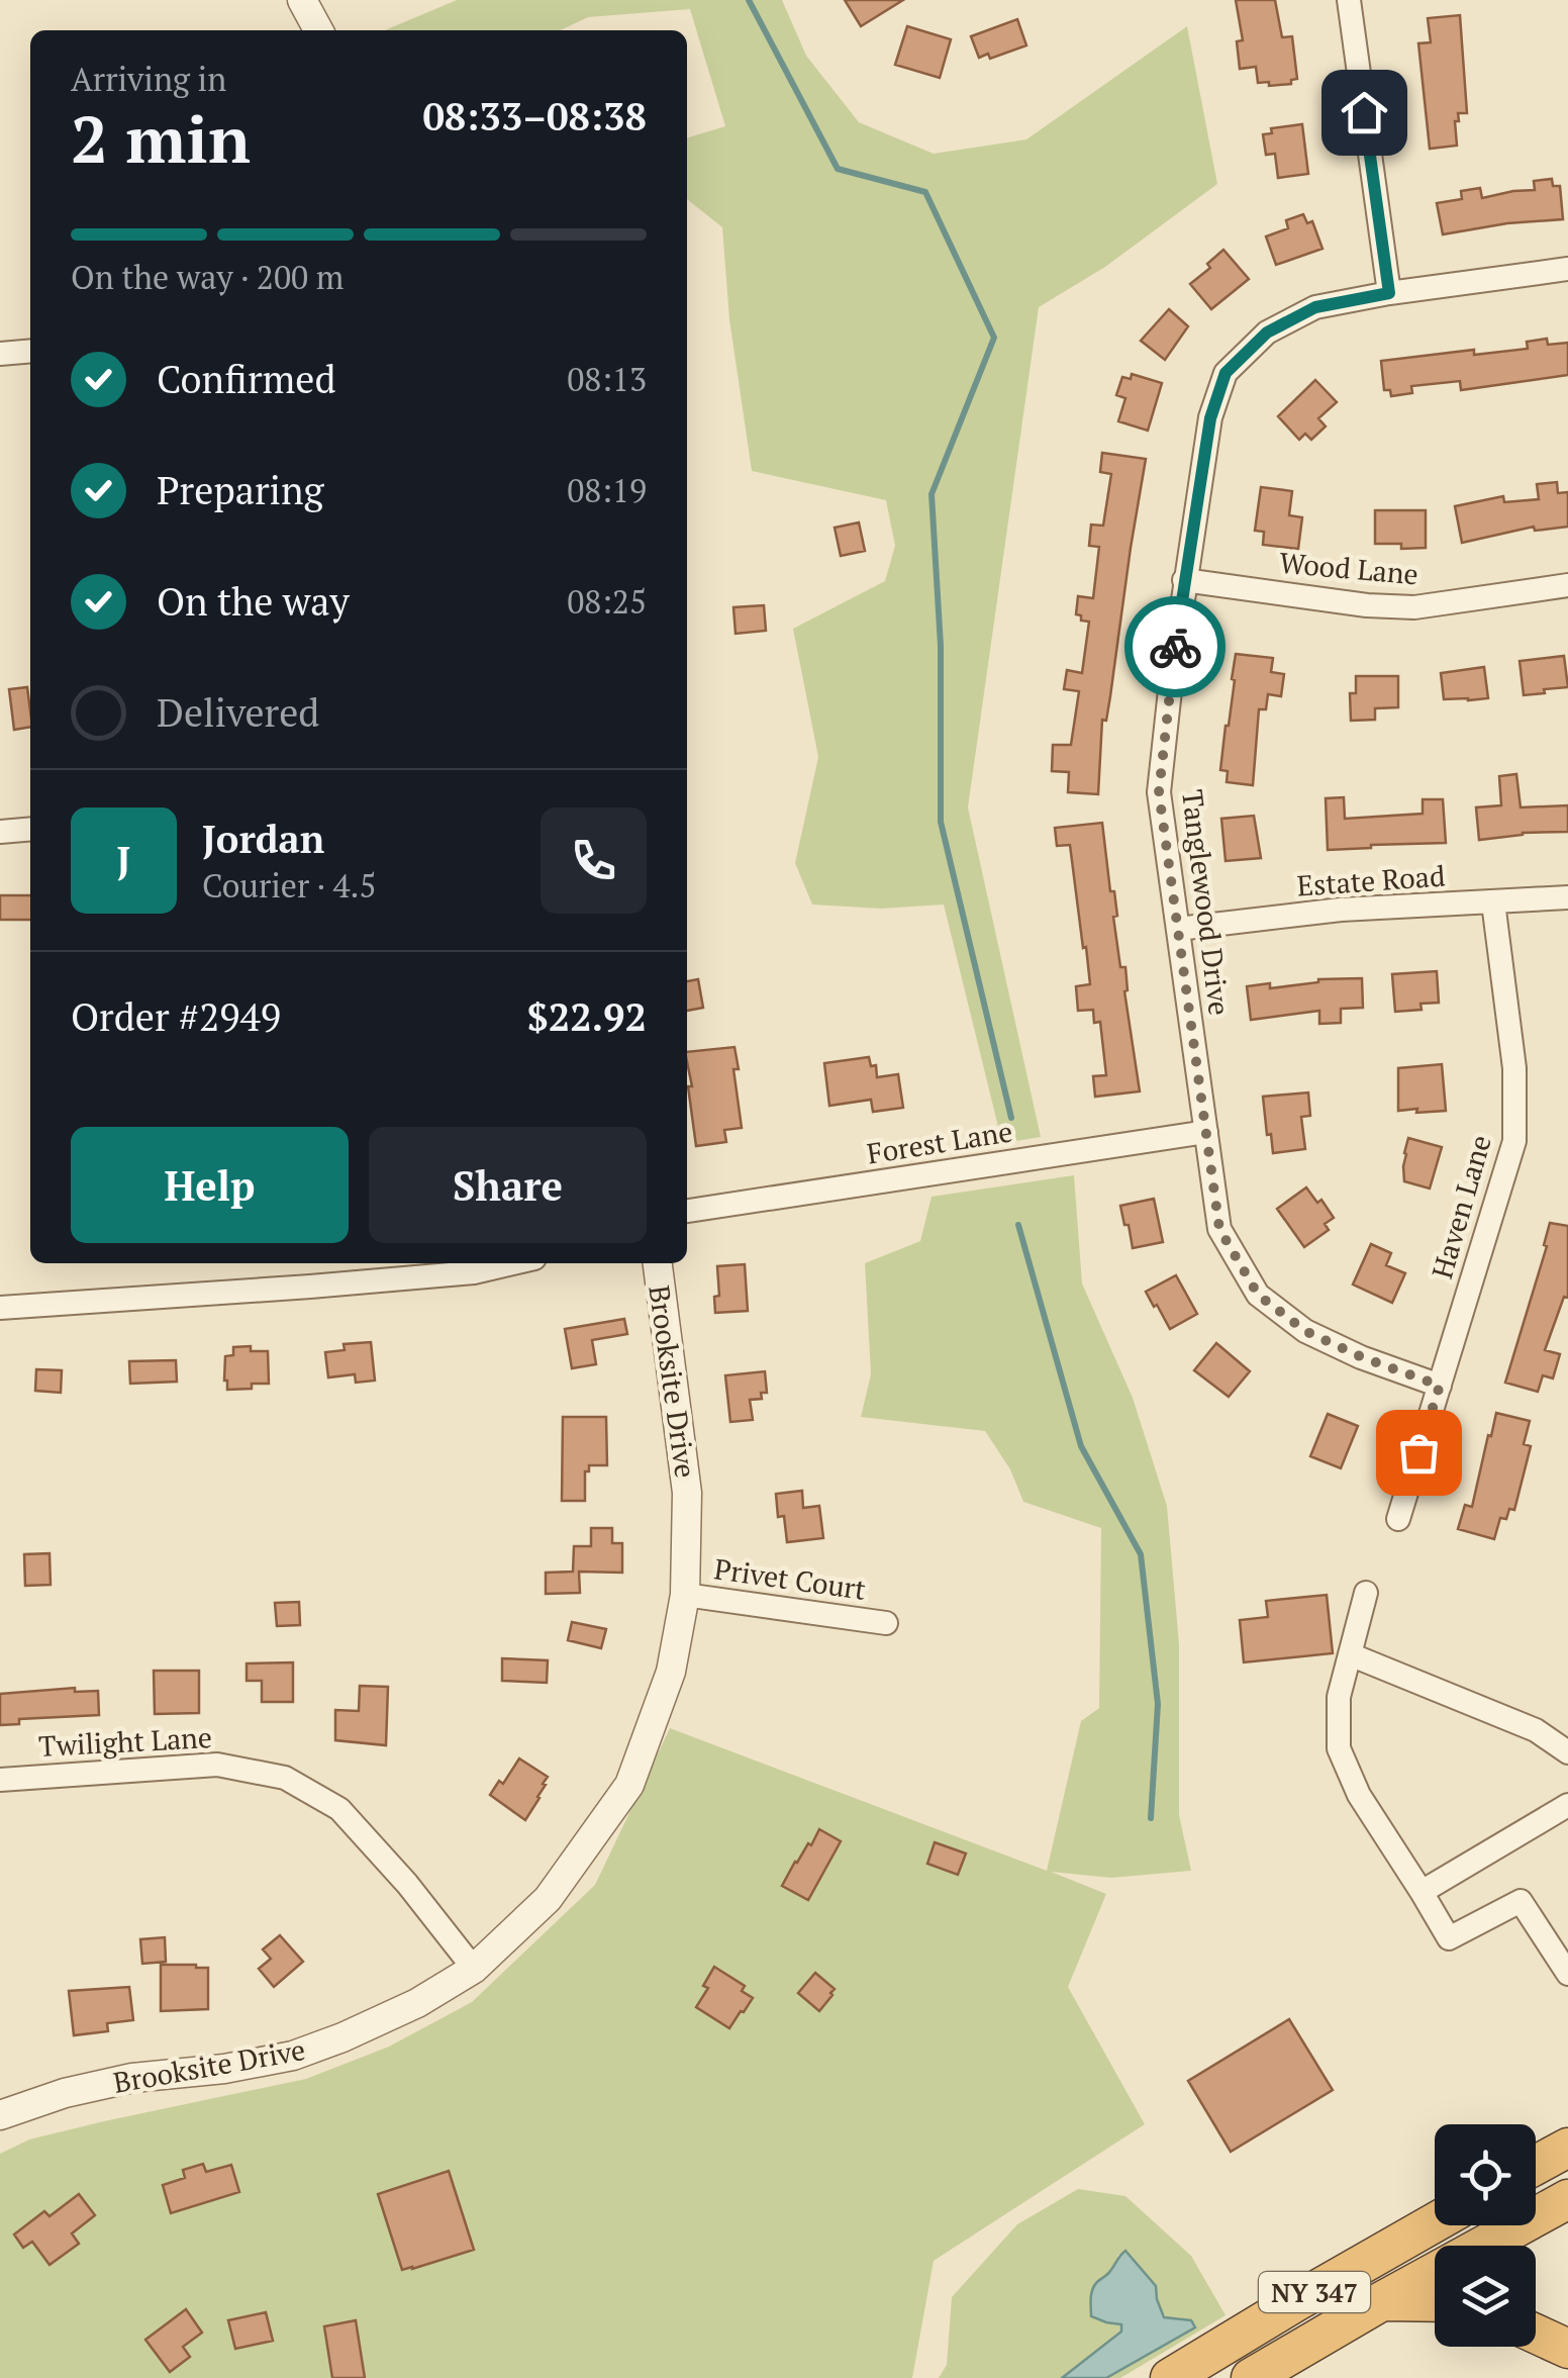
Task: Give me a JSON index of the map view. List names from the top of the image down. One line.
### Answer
{"streets":{"highway":["NY 347"],"street":["Wood Lane","Estate Road","Tanglewood Drive","Forest Lane","Haven Lane","Brooksite Drive","Privet Court","Twilight Lane"]},"crossings":[["Wood Lane","Tanglewood Drive"],["Estate Road","Tanglewood Drive"],["Estate Road","Haven Lane"],["Tanglewood Drive","Forest Lane"],["Tanglewood Drive","Haven Lane"],["Brooksite Drive","Privet Court"],["Brooksite Drive","Twilight Lane"]],"page":{"heading":["2 min","Arriving in","08:33–08:38"],"panel":["Jordan","Courier · 4.5","Order #2949","$22.92"],"bar":"On the way · 200 m","list":[["Confirmed","08:13"],["Preparing","08:19"],["On the way","08:25"],"Delivered"],"round":"J","buttons":["Help","Share"]}}
